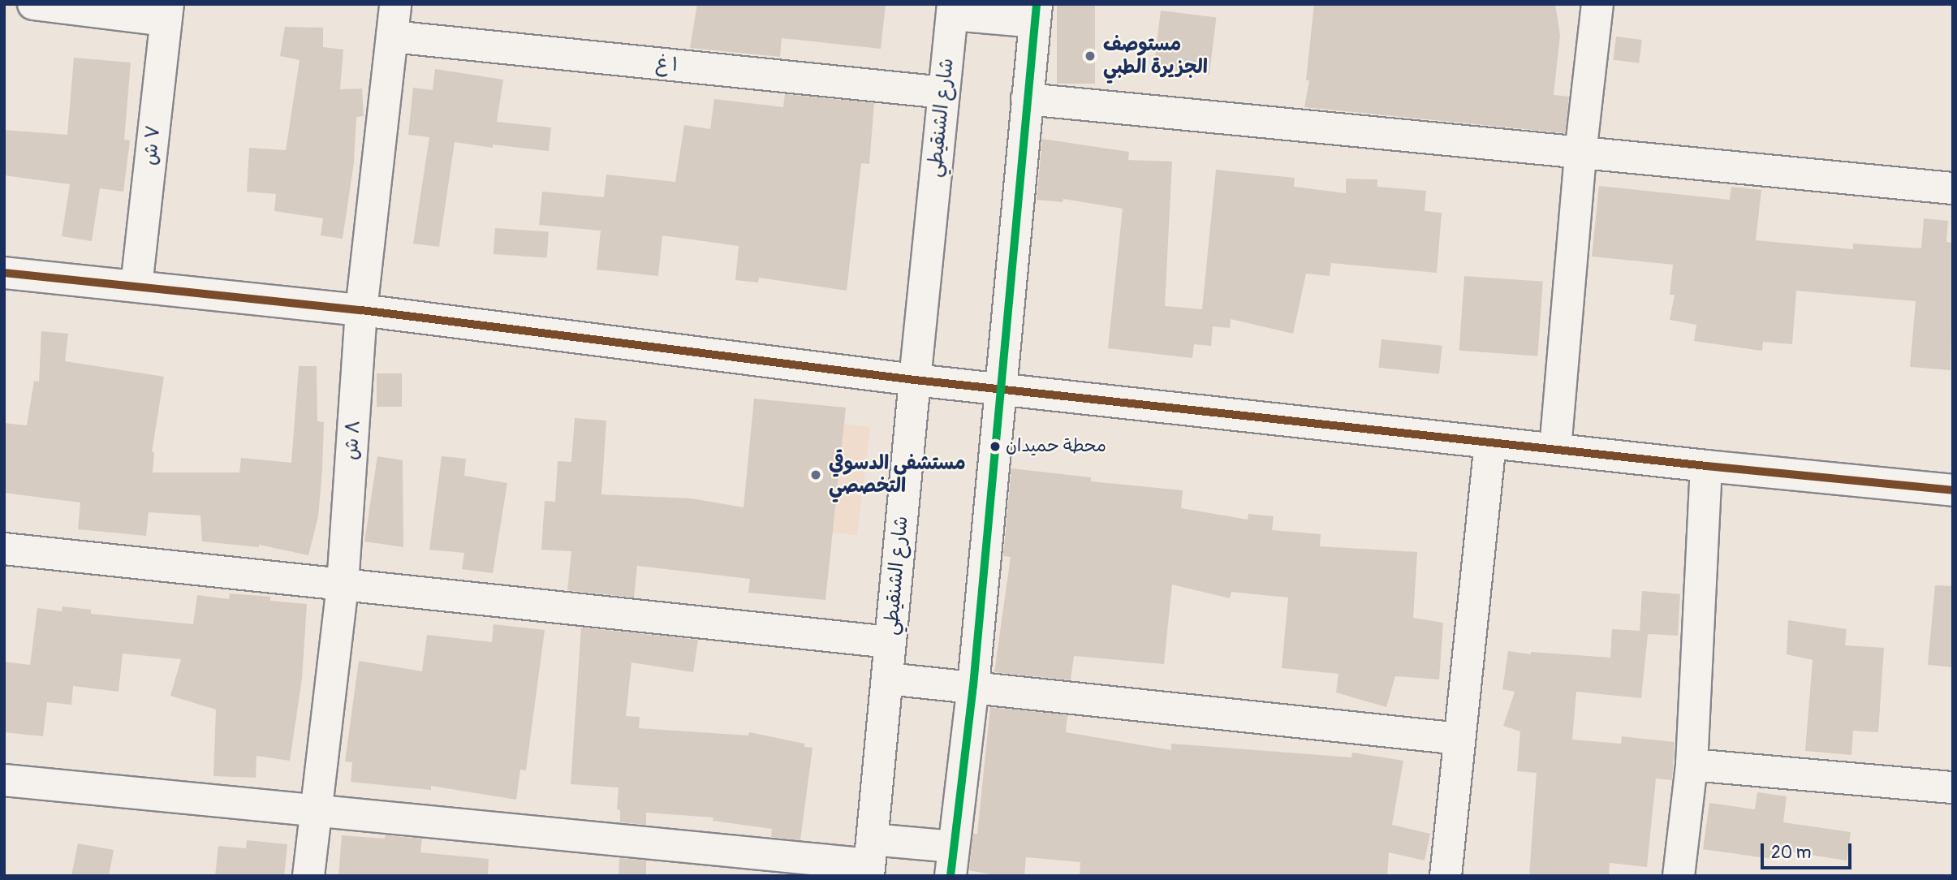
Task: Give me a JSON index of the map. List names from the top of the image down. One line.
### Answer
{"streets":{"street":["١ غ","شارع الشنقيطي","٧ ش","٨ ش"]},"crossings":[["١ غ","شارع الشنقيطي"],["١ غ","٨ ش"]],"places":["مستوصف الجزيرة الطبي","محطة حميدان","مستشفى الدسوقي التخصصي"],"scale_bar":"20 m"}
